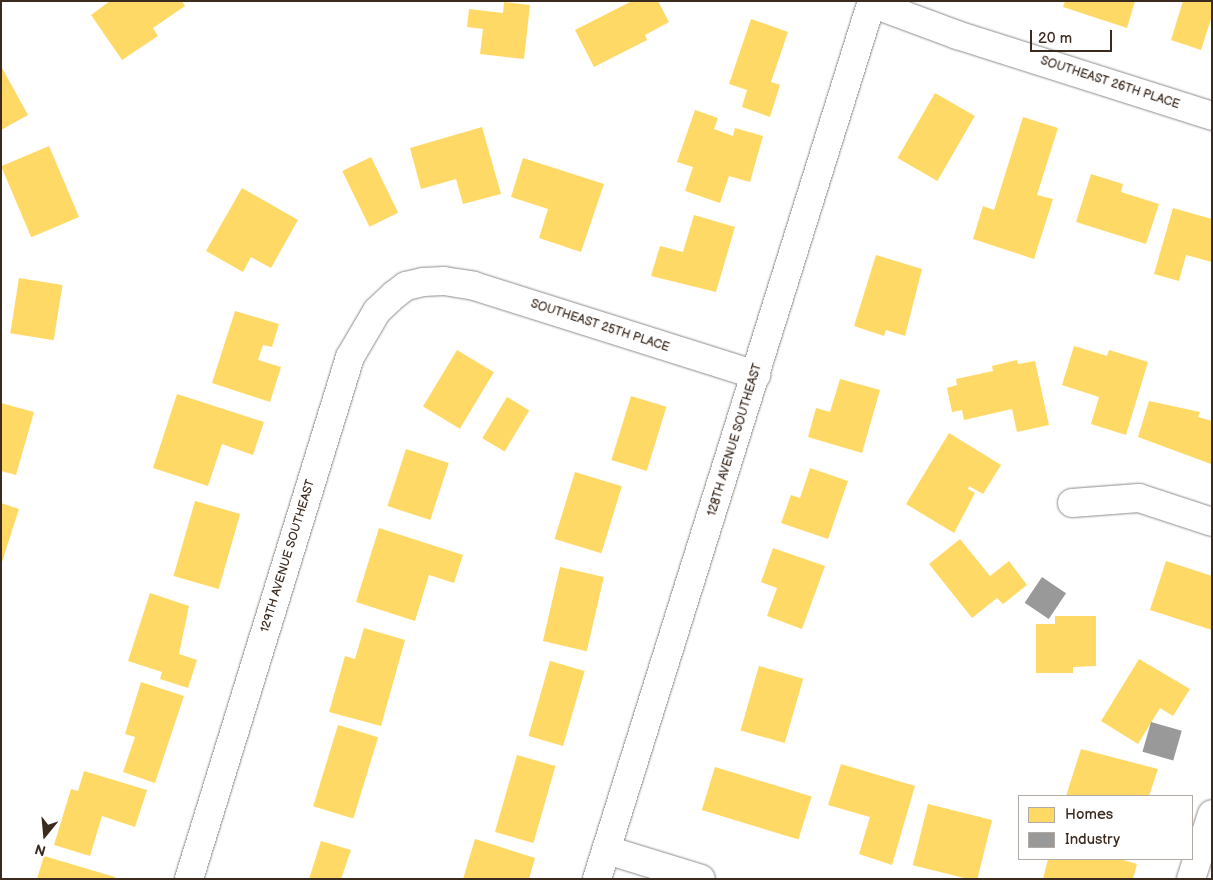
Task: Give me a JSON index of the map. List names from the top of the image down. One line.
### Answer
{"streets":{"street":["SOUTHEAST 26TH PLACE","SOUTHEAST 25TH PLACE","128TH AVENUE SOUTHEAST","129TH AVENUE SOUTHEAST"]},"crossings":[["SOUTHEAST 26TH PLACE","128TH AVENUE SOUTHEAST"],["SOUTHEAST 25TH PLACE","128TH AVENUE SOUTHEAST"],["SOUTHEAST 25TH PLACE","129TH AVENUE SOUTHEAST"]],"legend":["Homes","Industry"],"scale_bar":"20 m","north":"bottom"}
